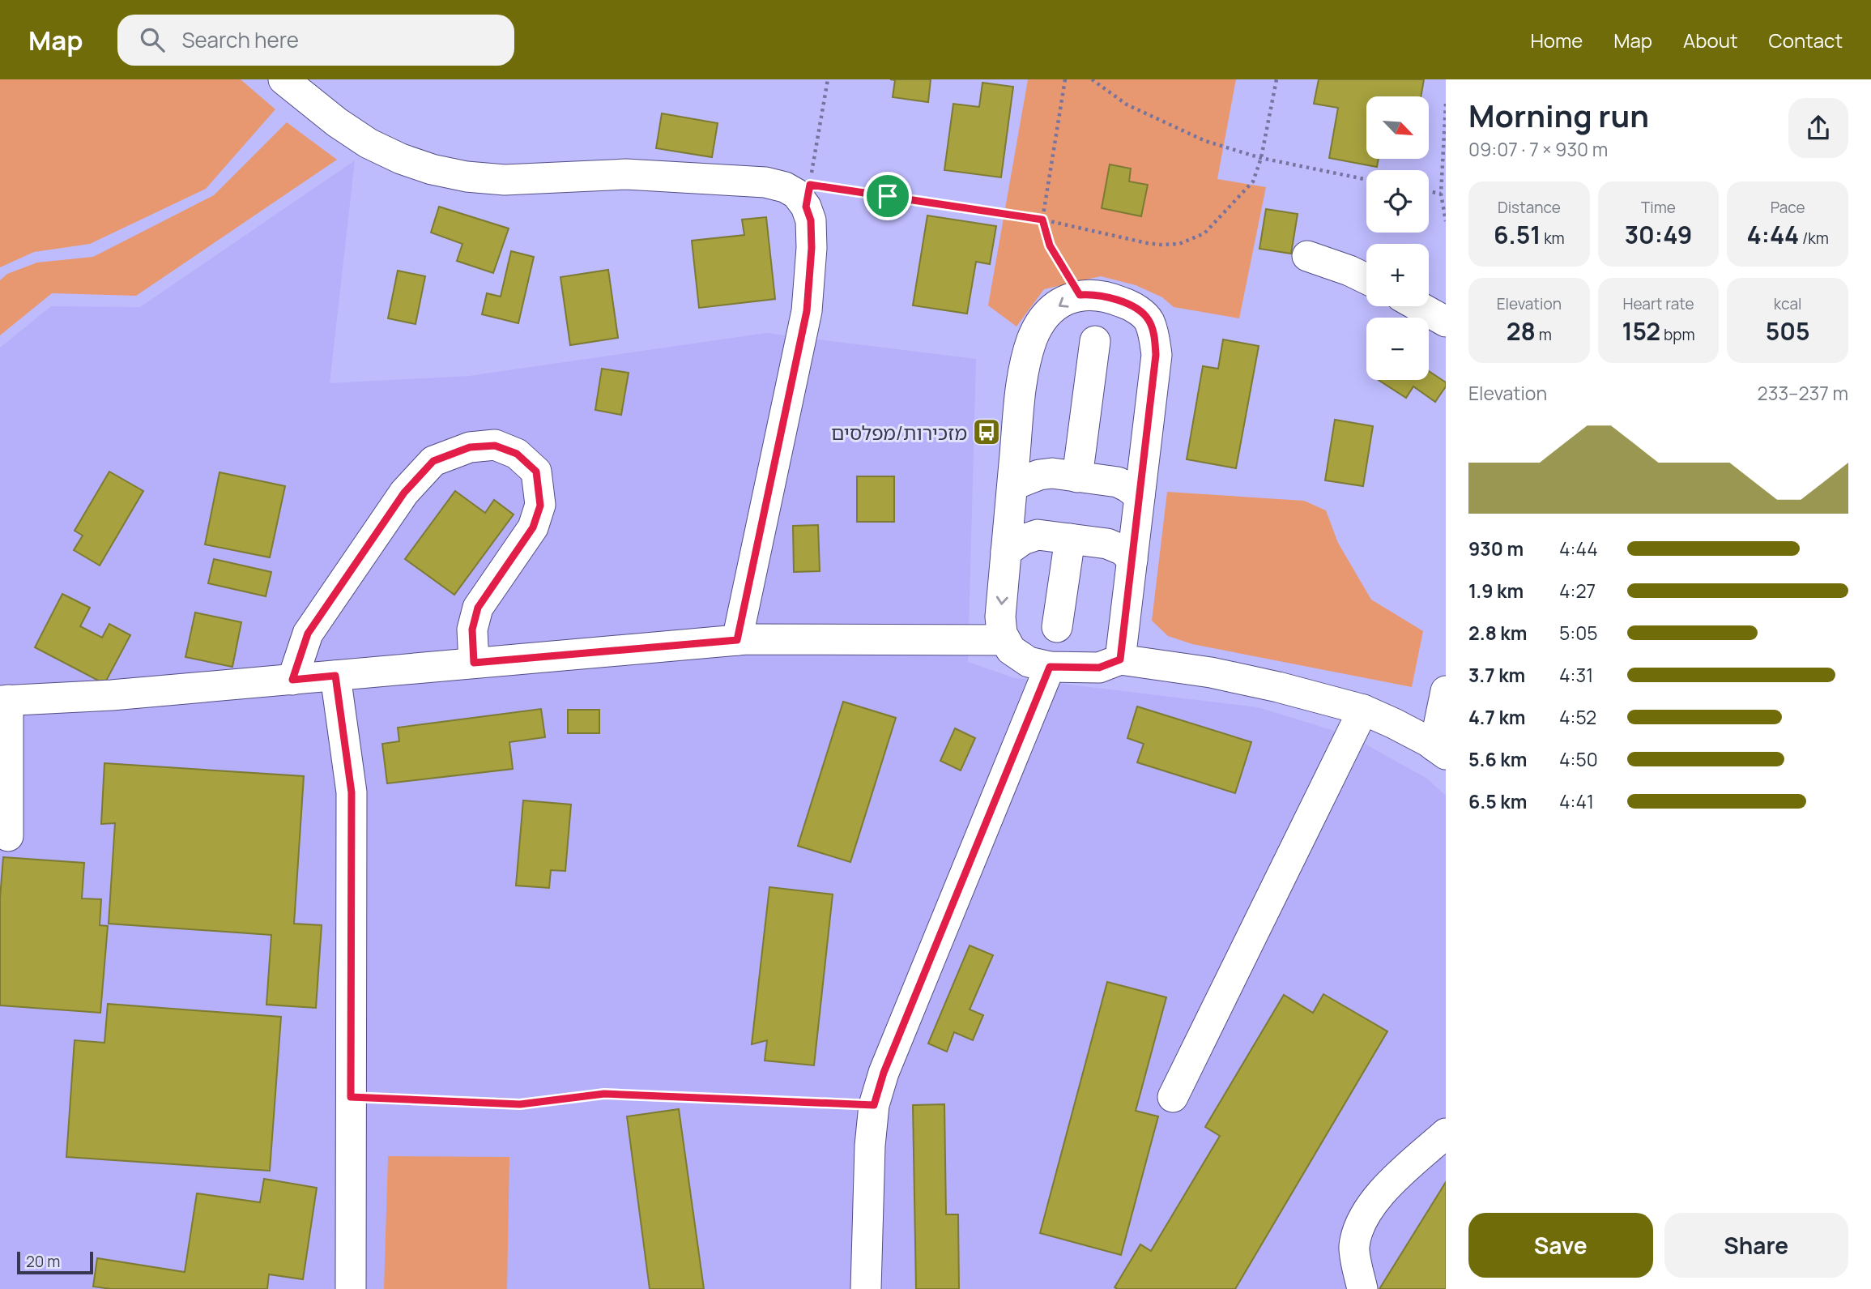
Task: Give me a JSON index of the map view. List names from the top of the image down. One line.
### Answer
{"places":{"bus stop":["מזכירות/מפלסים"]},"scale_bar":"20 m","north":"bottom right","page":{"header":"Map","search":"Search here","nav":["Home","Map","About","Contact"],"heading":["Morning run","09:07 · 7 × 930 m"],"map_buttons":["+","−"],"stats":[["Distance","6.51 km"],["Time","30:49"],["Pace","4:44 /km"],["Elevation","28 m"],["Heart rate","152 bpm"],["kcal","505"]],"chart":["Elevation","233–237 m"],"list":[{"name":"930 m","note":"4:44"},{"name":"1.9 km","note":"4:27"},{"name":"2.8 km","note":"5:05"},{"name":"3.7 km","note":"4:31"},{"name":"4.7 km","note":"4:52"},{"name":"5.6 km","note":"4:50"},{"name":"6.5 km","note":"4:41"}],"buttons":["Save","Share"],"scale":"20 m"}}
